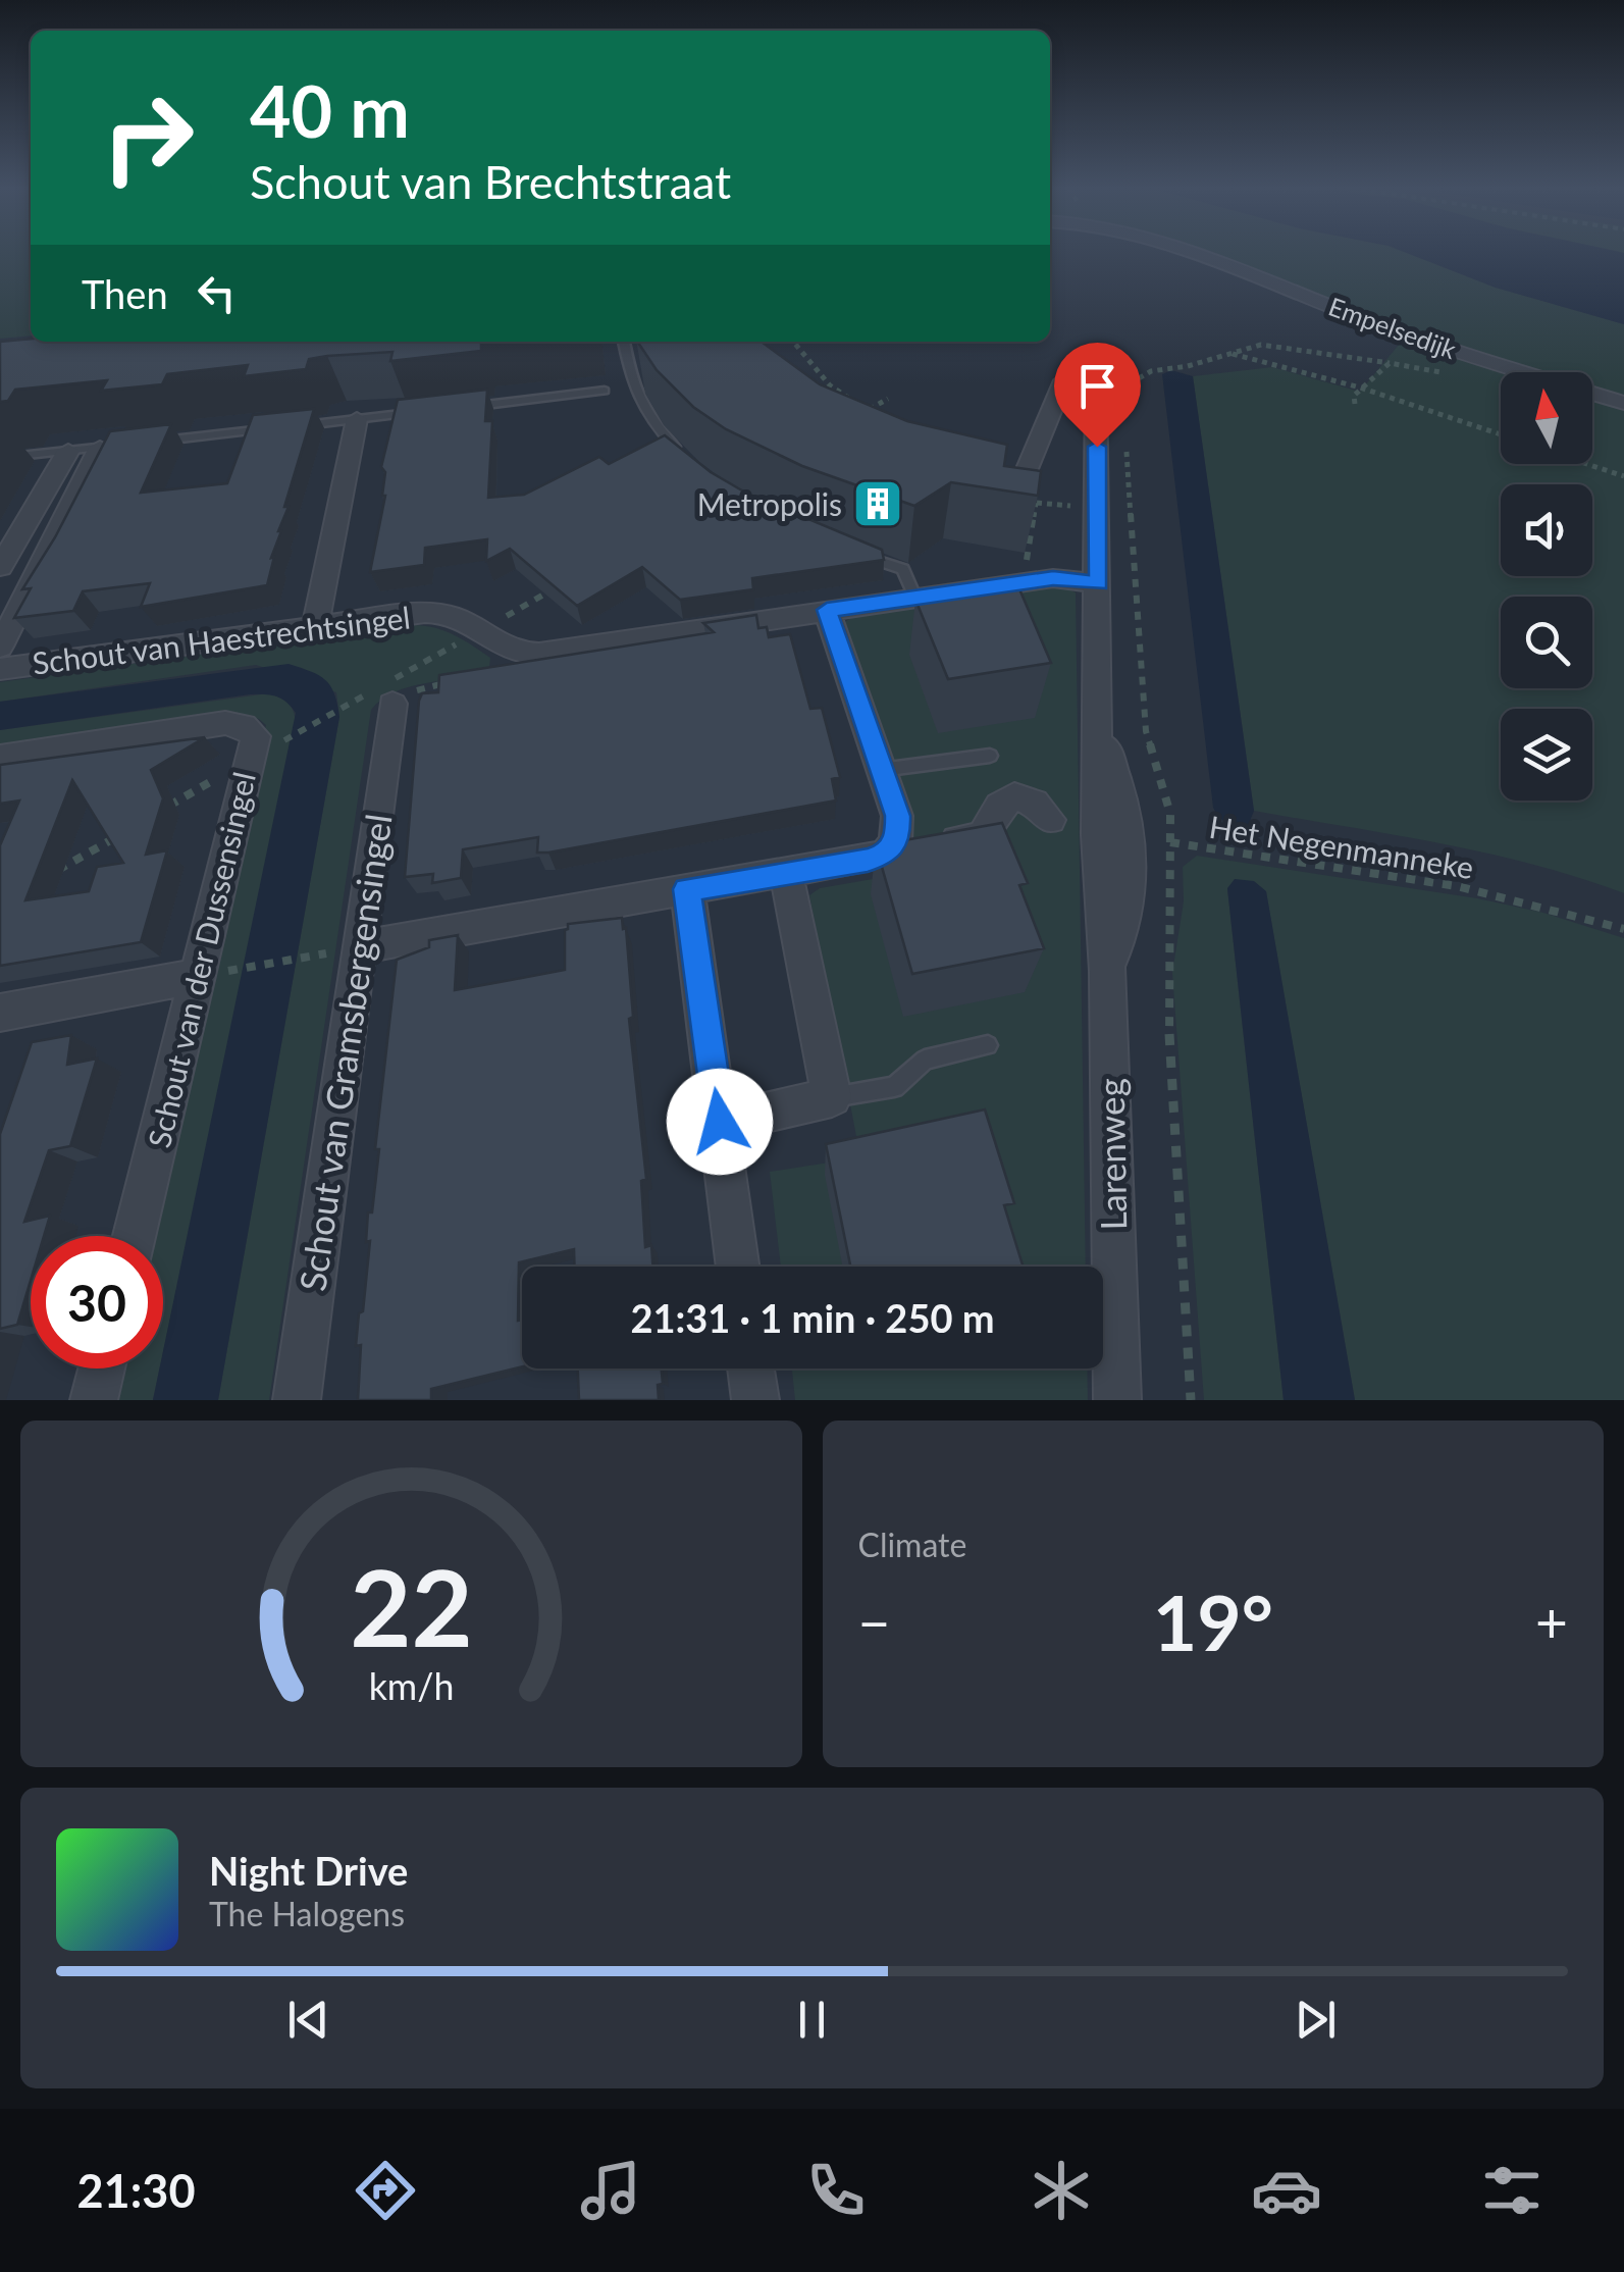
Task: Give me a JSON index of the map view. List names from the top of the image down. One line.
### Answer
{"streets":{"street":["Empelsedijk","Schout van Haestrechtsingel","Schout van der Dussensingel","Schout van Gramsbergensingel","Larenweg"],"path":["Het Negenmanneke"]},"crossings":[["Schout van Haestrechtsingel","Larenweg"],["Het Negenmanneke","Larenweg"]],"places":{"building":["Metropolis"]},"north":"top","page":{"turn":["40 m","Schout van Brechtstraat"],"then":"Then","limit":"30","trip":"21:31 · 1 min · 250 m","tile":"Climate","heat":["−","19°","+"],"song":["Night Drive","The Halogens"],"tabs":"21:30","gauge":["22","km/h"]}}
